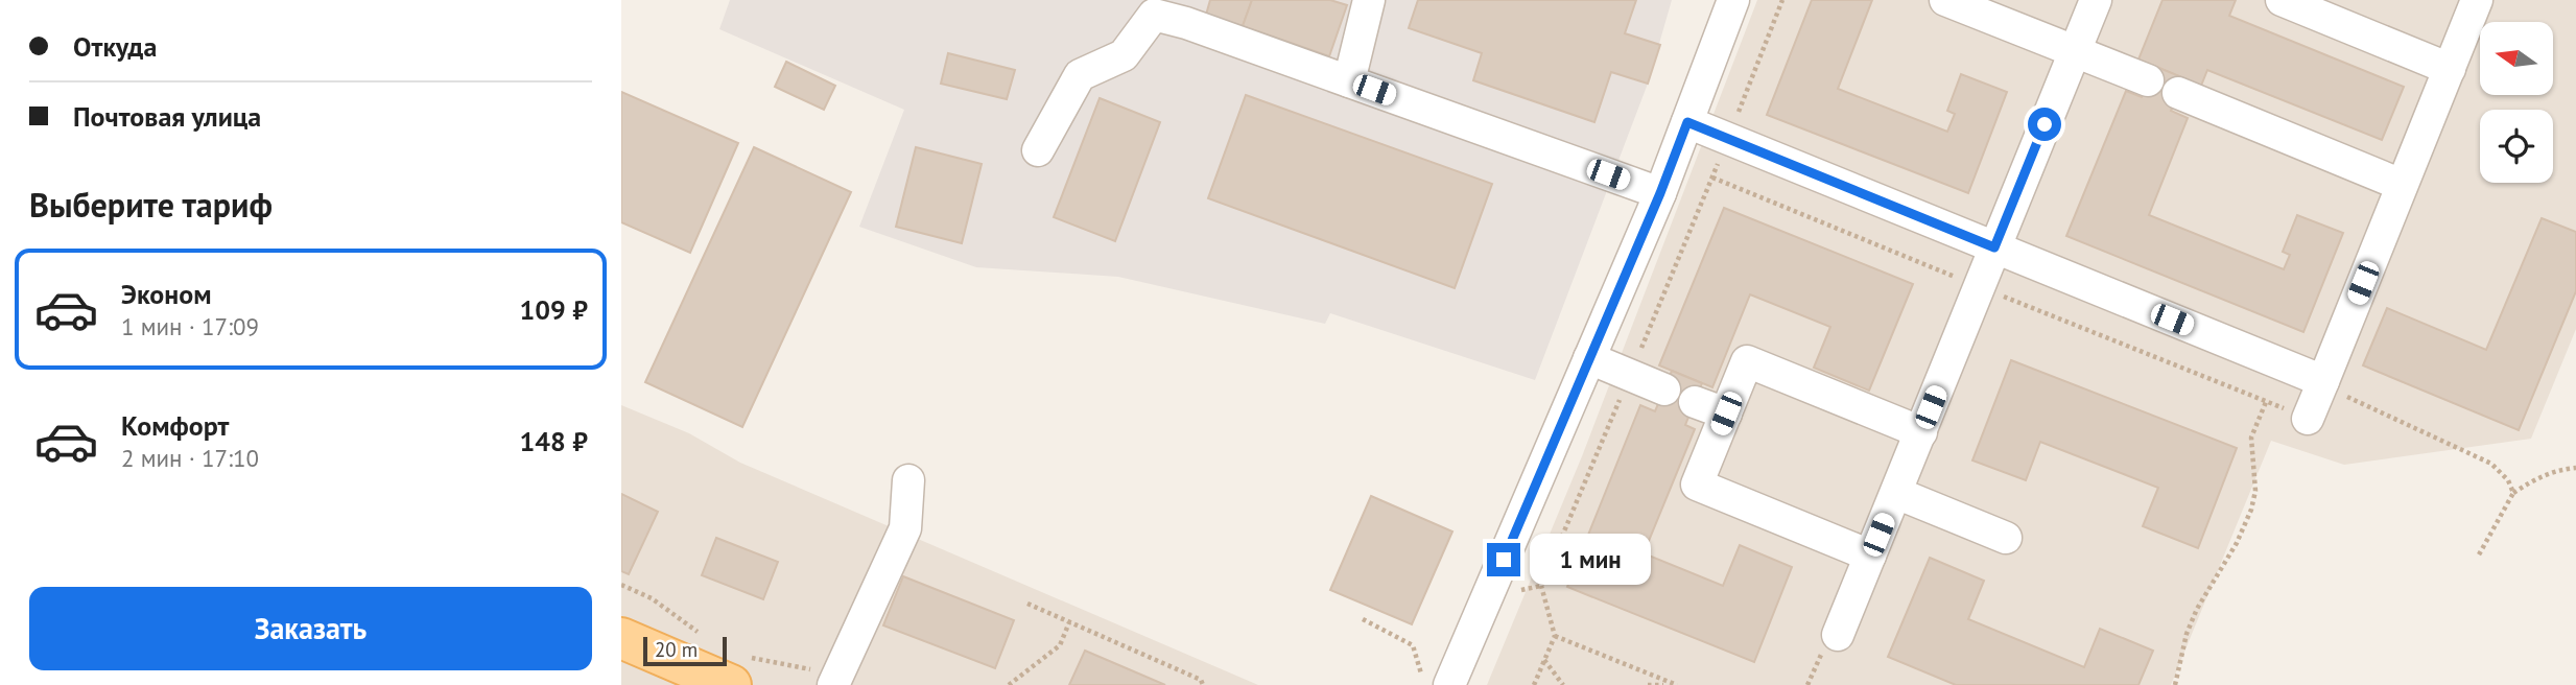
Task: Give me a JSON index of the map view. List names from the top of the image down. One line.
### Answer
{"scale_bar":"20 m","north":"left","page":{"banner":["Откуда","Почтовая улица"],"heading":"Выберите тариф","list":[{"name":"Эконом","note":"1 мин · 17:09","value":"109 ₽"},{"name":"Комфорт","note":"2 мин · 17:10","value":"148 ₽"}],"bubble":"1 мин","buttons":"Заказать","scale":"20 m"}}
